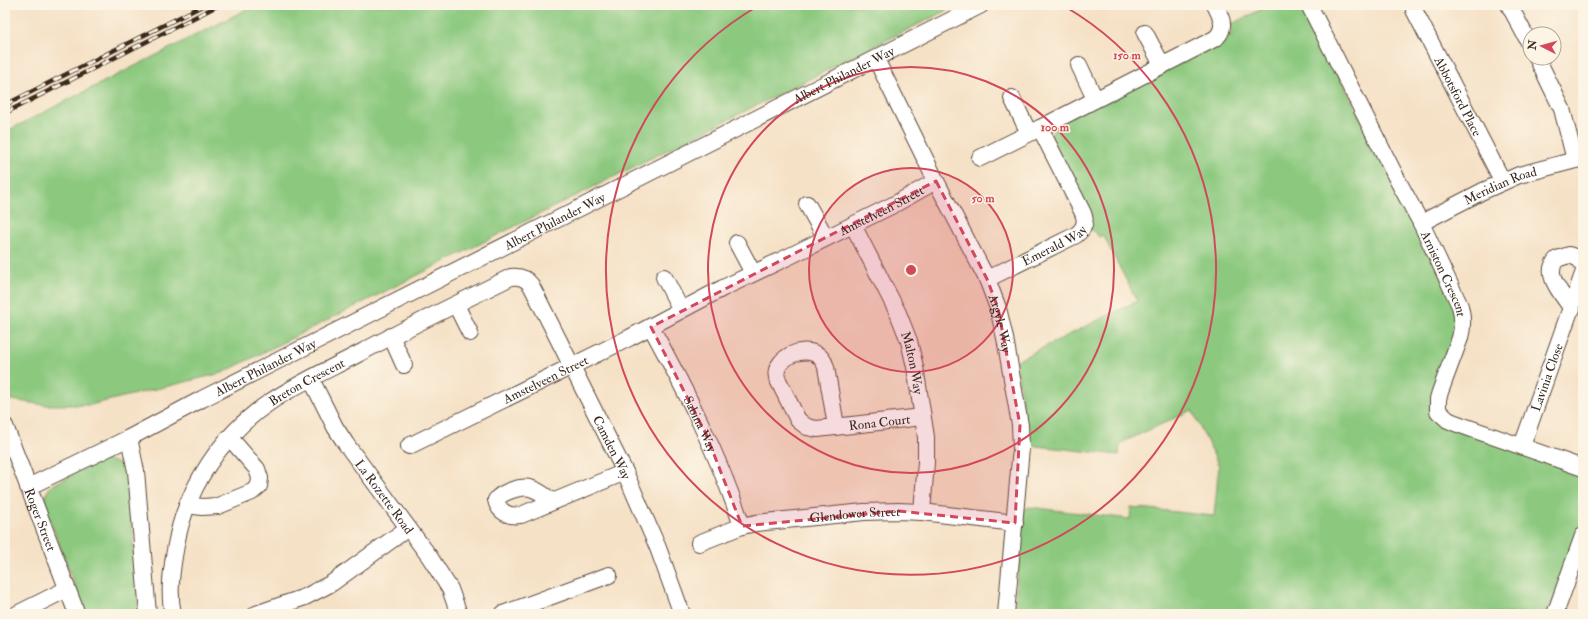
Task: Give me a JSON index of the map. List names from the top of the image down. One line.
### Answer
{"streets":{"street":["Albert Philander Way","Abbotsford Place","Meridian Road","Amstelveen Street","Emerald Way","Arniston Crescent","Argyle Way","Malton Way","Lavinia Close","Breton Crescent","Rona Court","Sabina Way","Camden Way","La Rozette Road","Glendower Street","Roger Street"]},"crossings":[["Albert Philander Way","Argyle Way"],["Albert Philander Way","Roger Street"],["Abbotsford Place","Meridian Road"],["Meridian Road","Arniston Crescent"],["Amstelveen Street","Argyle Way"],["Amstelveen Street","Malton Way"],["Amstelveen Street","Sabina Way"],["Amstelveen Street","Camden Way"],["Emerald Way","Argyle Way"],["Arniston Crescent","Lavinia Close"],["Argyle Way","Glendower Street"],["Malton Way","Rona Court"],["Malton Way","Glendower Street"],["Breton Crescent","Camden Way"],["Breton Crescent","La Rozette Road"],["Sabina Way","Glendower Street"]],"north":"left","rings":["150 m","100 m","50 m"]}
